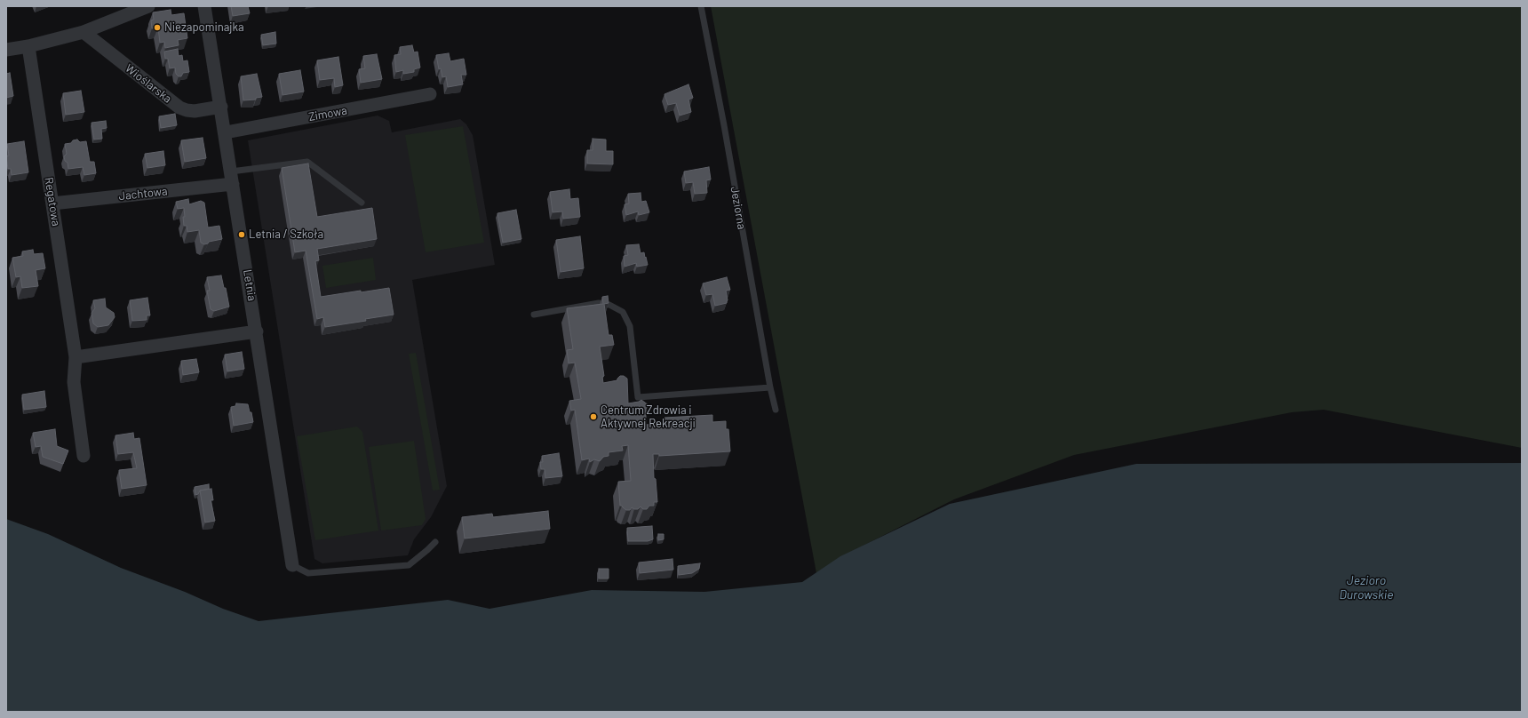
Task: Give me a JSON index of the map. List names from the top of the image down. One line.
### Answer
{"streets":{"street":["Wioślarska","Zimowa","Jachtowa","Regatowa","Letnia"],"lane":["Jeziorna"]},"crossings":[["Wioślarska","Letnia"],["Zimowa","Letnia"],["Jachtowa","Regatowa"],["Jachtowa","Letnia"]],"water":["Jezioro Durowskie"],"places":["Niezapominajka","Letnia / Szkoła","Centrum Zdrowia i Aktywnej Rekreacji"]}
